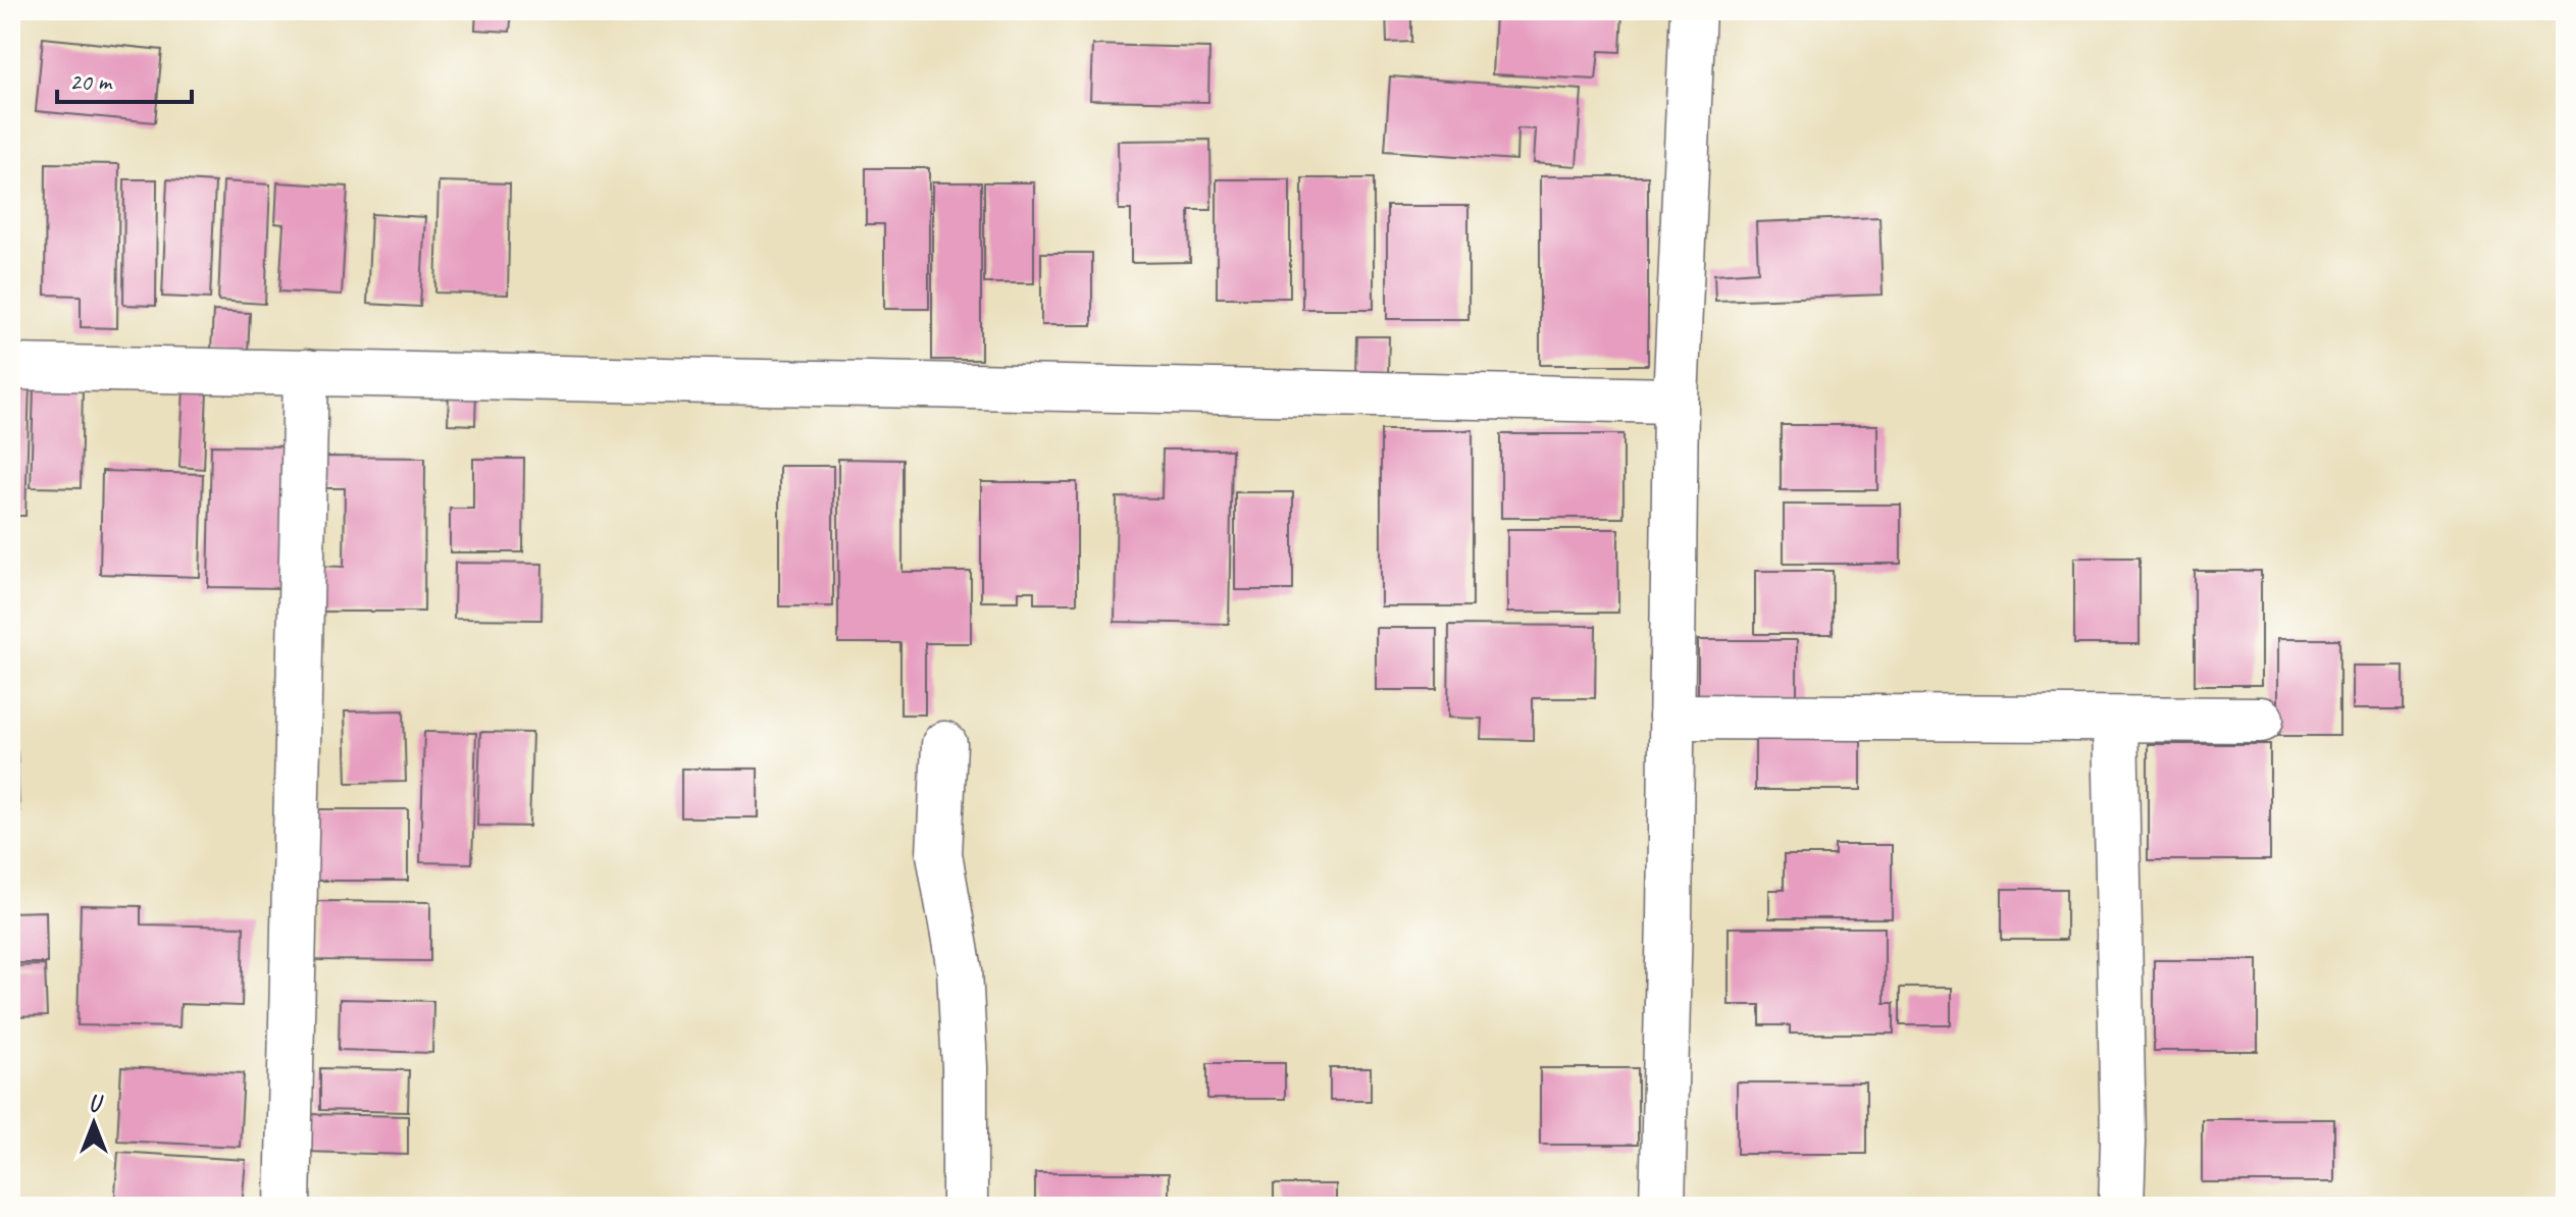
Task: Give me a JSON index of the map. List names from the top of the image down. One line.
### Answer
{"scale_bar":"20 m","north":"top"}
